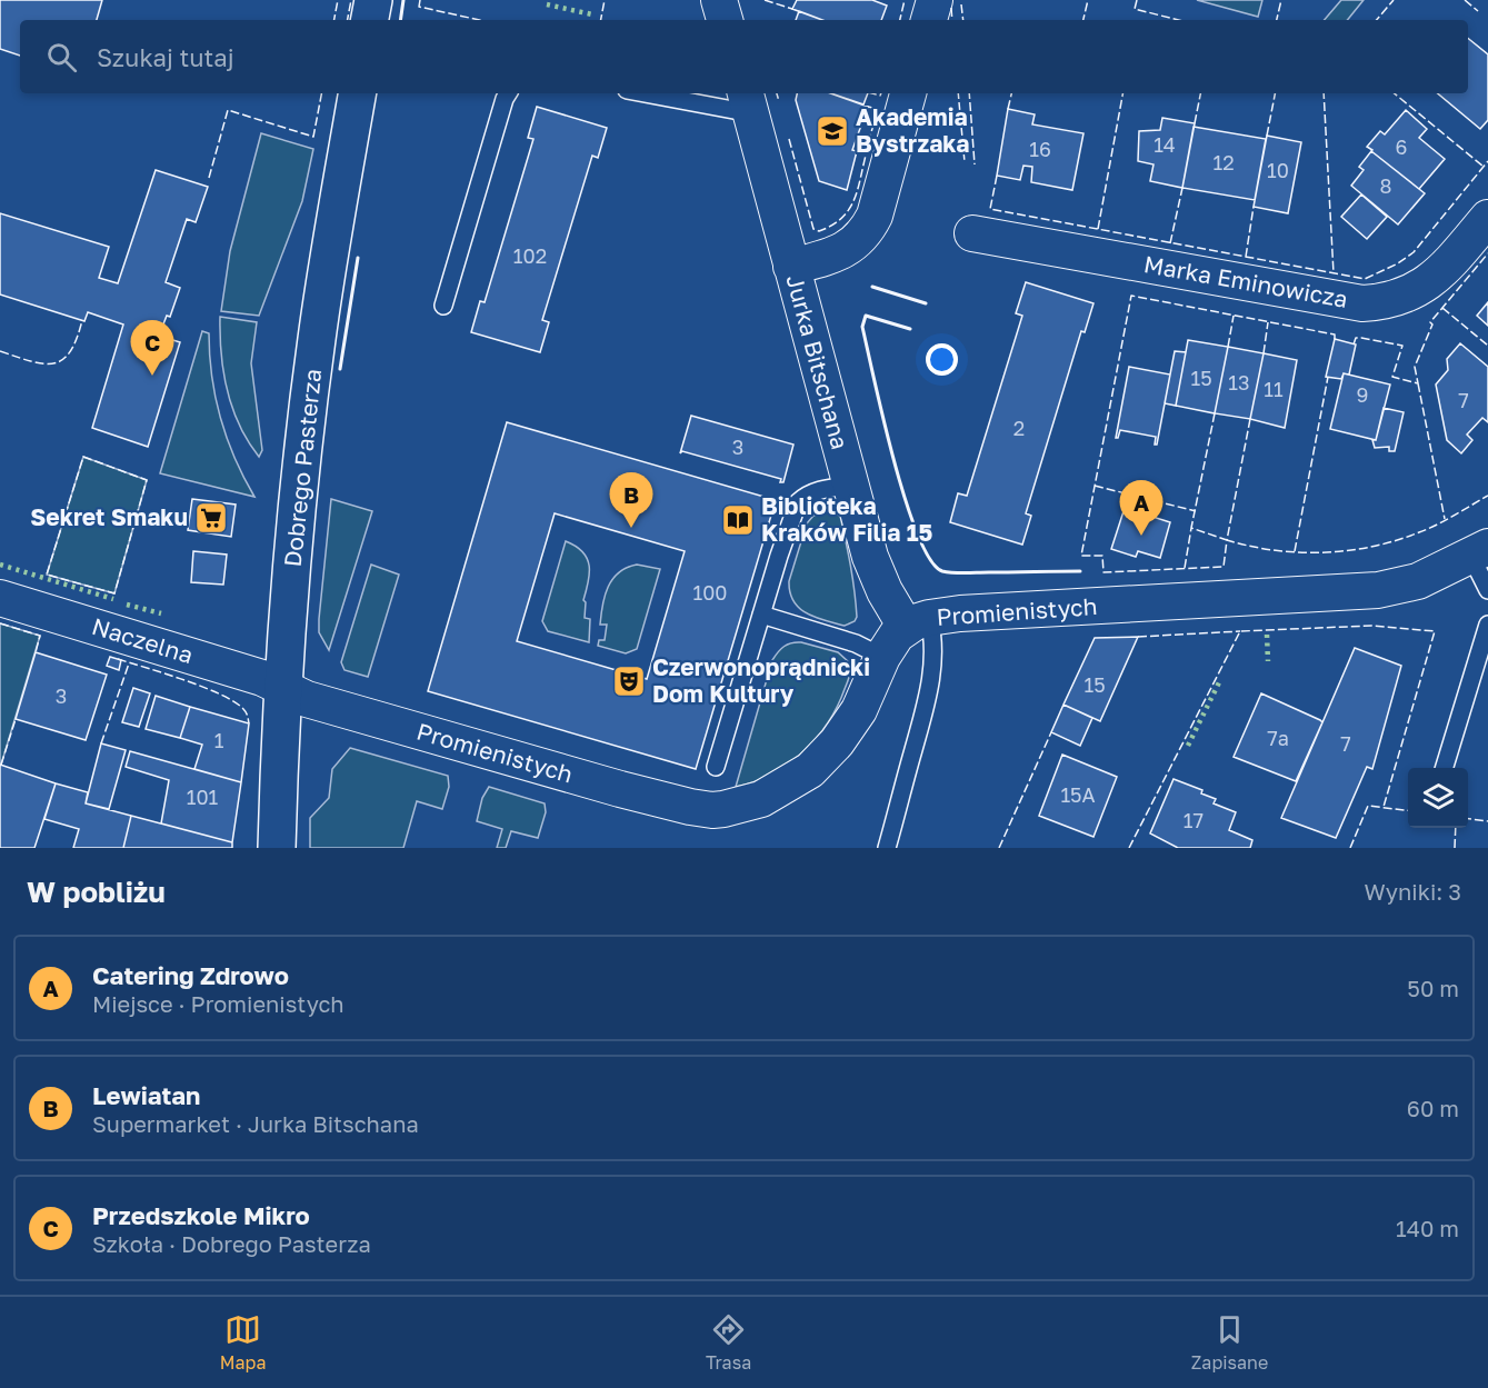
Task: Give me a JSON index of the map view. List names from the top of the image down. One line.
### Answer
{"streets":{"street":["Marka Eminowicza","Jurka Bitschana","Dobrego Pasterza","Promienistych","Naczelna"]},"crossings":[["Jurka Bitschana","Promienistych"],["Dobrego Pasterza","Promienistych"],["Dobrego Pasterza","Naczelna"],["Promienistych","Naczelna"]],"places":{"school or university":["Akademia Bystrzaka"],"supermarket":["Sekret Smaku"],"library":["Biblioteka Kraków Filia 15"],"theatre":["Czerwonoprądnicki Dom Kultury"]},"house_numbers":["14","6","16","12","10","8","102","15","13","11","9","7","2","3","100","15","3","7a","1","7","15A","101","17"],"page":{"search":"Szukaj tutaj","pins":["C","B","A"],"heading":["W pobliżu","Wyniki: 3"],"list":[{"mark":"A","name":"Catering Zdrowo","note":"Miejsce · Promienistych","value":"50 m"},{"mark":"B","name":"Lewiatan","note":"Supermarket · Jurka Bitschana","value":"60 m"},{"mark":"C","name":"Przedszkole Mikro","note":"Szkoła · Dobrego Pasterza","value":"140 m"}],"nav":["Mapa","Trasa","Zapisane"]}}
